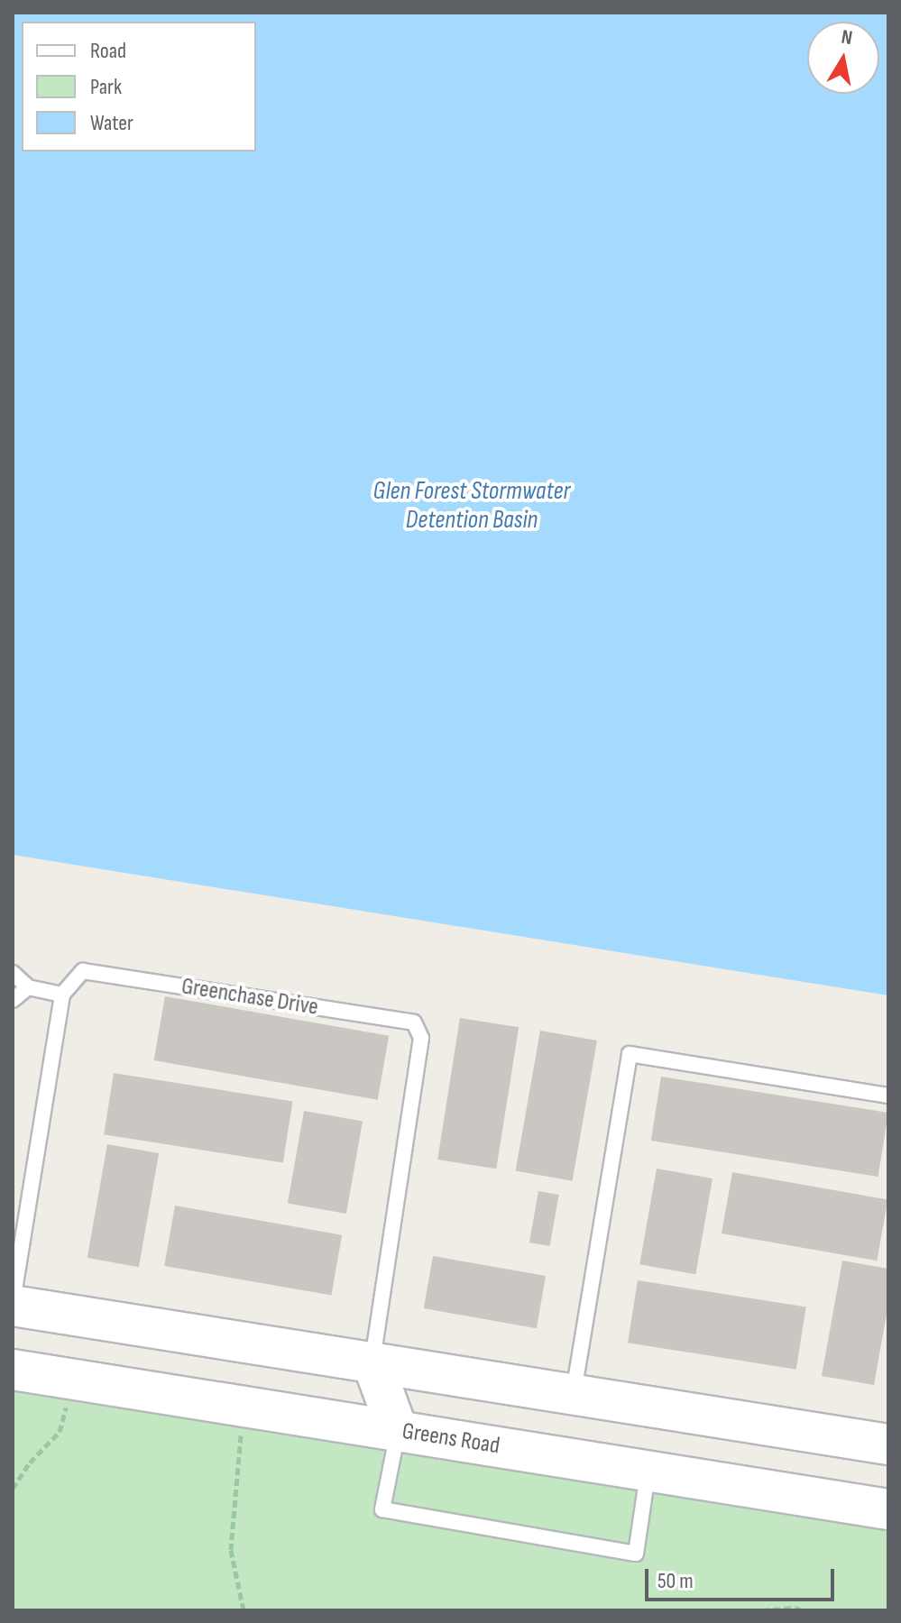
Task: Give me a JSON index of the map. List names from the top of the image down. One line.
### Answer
{"streets":{"main road":["Greens Road"],"lane":["Greenchase Drive"]},"water":["Glen Forest Stormwater Detention Basin"],"legend":["Road","Park","Water"],"scale_bar":"50 m","north":"top"}
